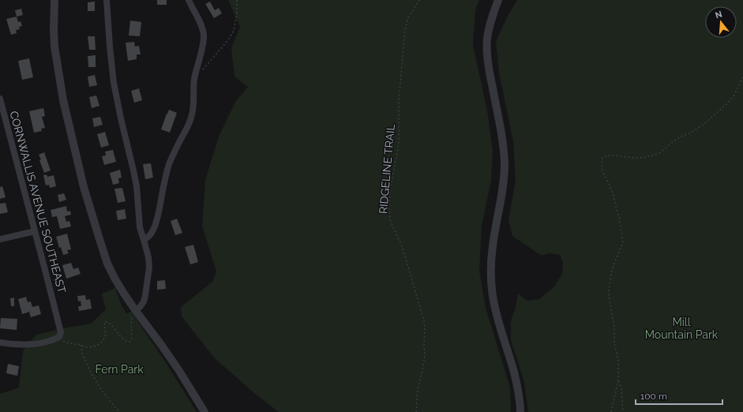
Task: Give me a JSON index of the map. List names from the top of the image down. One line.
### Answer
{"streets":{"street":["CORNWALLIS AVENUE SOUTHEAST"],"path":["RIDGELINE TRAIL"]},"parks":["Mill Mountain Park","Fern Park"],"scale_bar":"100 m","north":"top"}
